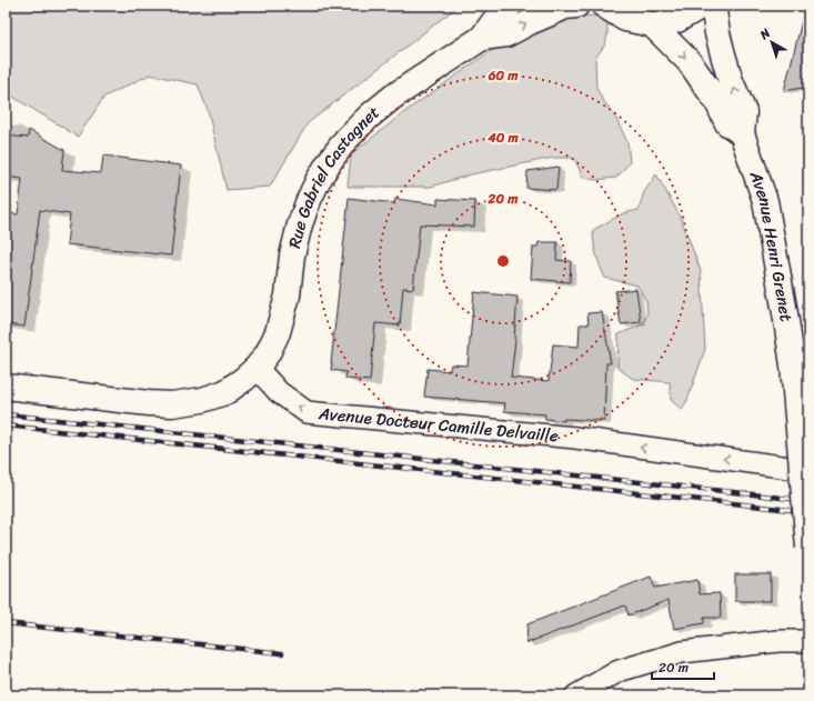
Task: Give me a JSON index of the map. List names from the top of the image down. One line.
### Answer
{"streets":{"street":["Rue Gabriel Castagnet","Avenue Henri Grenet","Avenue Docteur Camille Delvaille"]},"crossings":[["Rue Gabriel Castagnet","Avenue Docteur Camille Delvaille"]],"one_way":["Avenue Docteur Camille Delvaille"],"scale_bar":"20 m","north":"top left","rings":["60 m","40 m","20 m"]}
